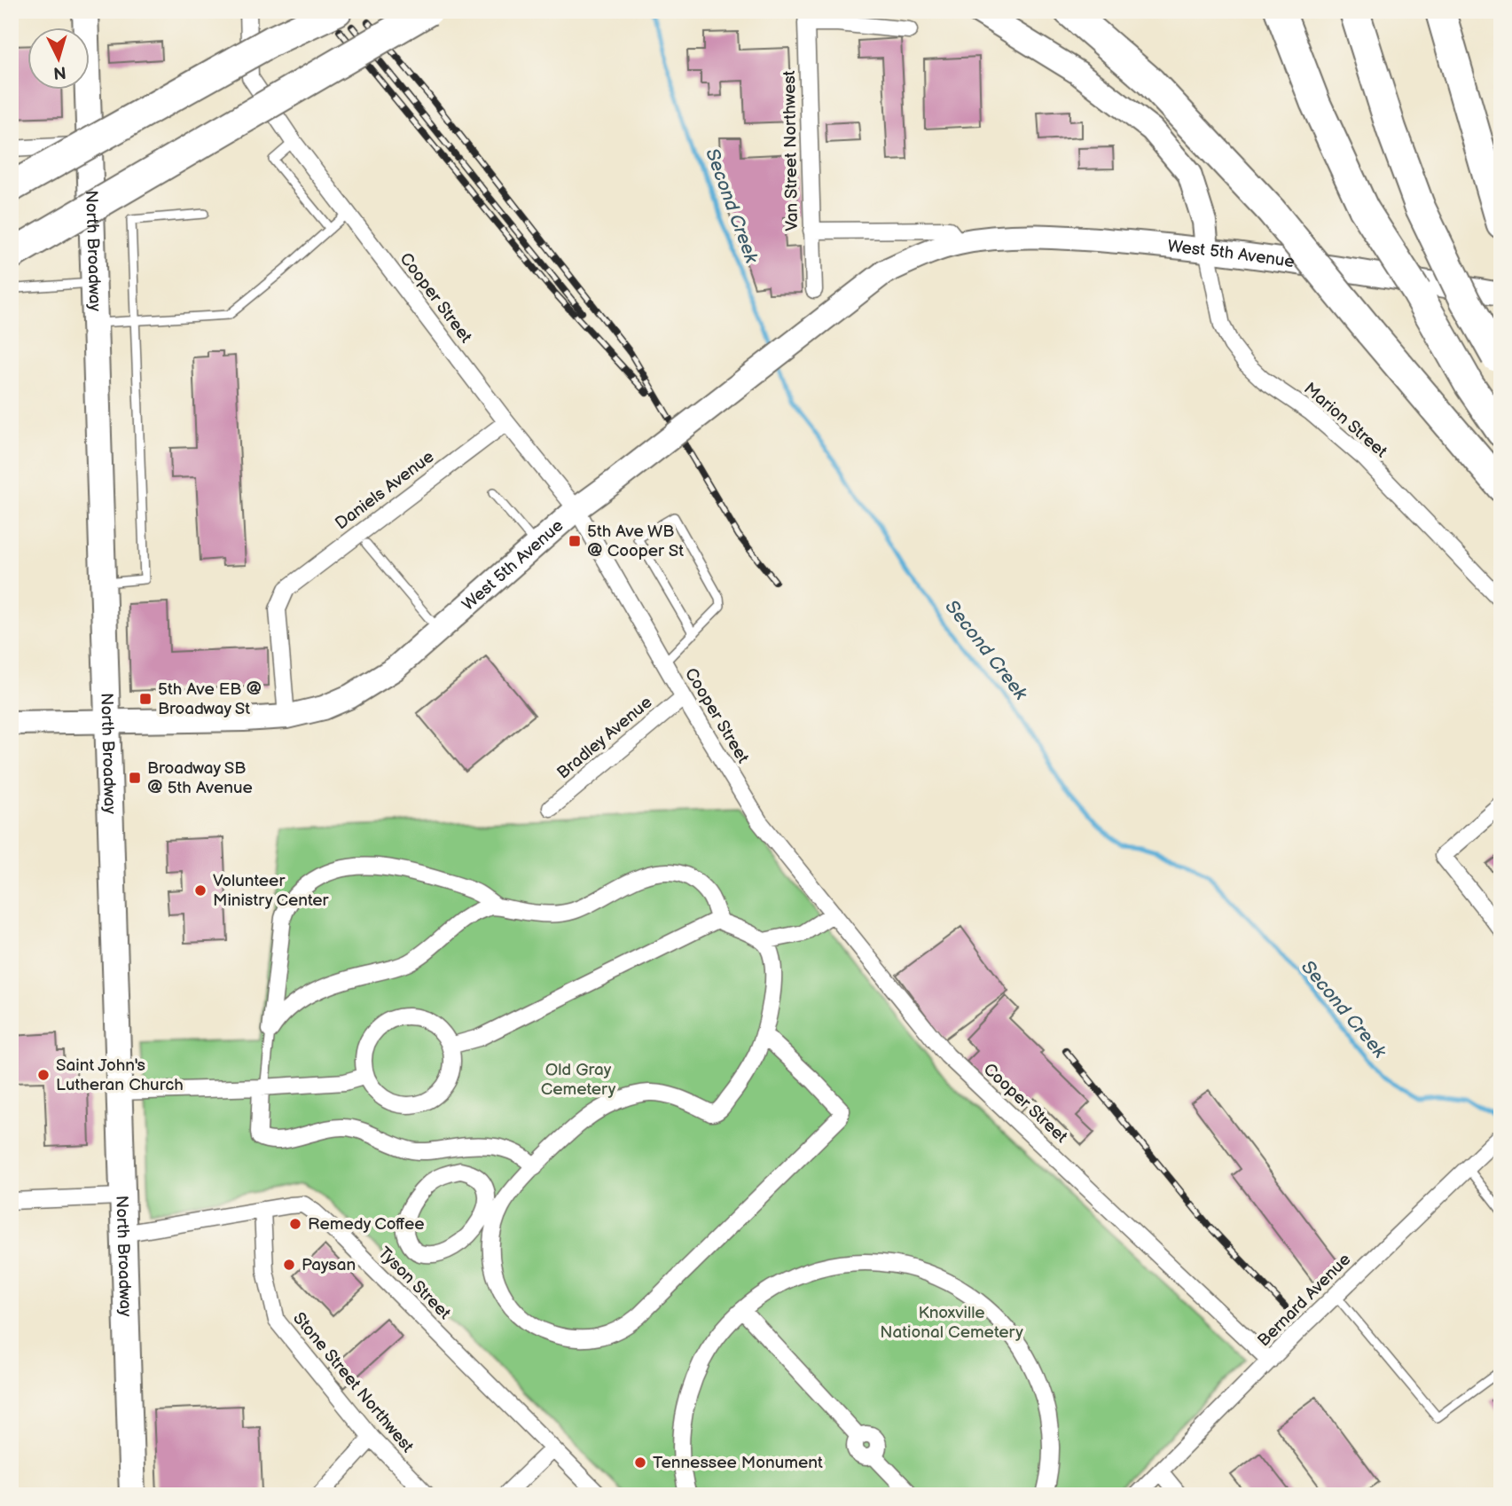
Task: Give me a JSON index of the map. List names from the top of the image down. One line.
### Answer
{"streets":{"main road":["North Broadway"],"street":["Van Street Northwest","West 5th Avenue","Cooper Street","Marion Street","Daniels Avenue","Bradley Avenue","Tyson Street","Bernard Avenue","Stone Street Northwest"]},"crossings":[["North Broadway","West 5th Avenue"],["North Broadway","Tyson Street"],["West 5th Avenue","Cooper Street"],["West 5th Avenue","Marion Street"],["West 5th Avenue","Daniels Avenue"],["Cooper Street","Daniels Avenue"],["Cooper Street","Bradley Avenue"],["Cooper Street","Bernard Avenue"],["Tyson Street","Stone Street Northwest"]],"water":["Second Creek"],"parks":["Old Gray Cemetery","Knoxville National Cemetery"],"places":{"transit":["5th Ave WB @ Cooper St","5th Ave EB @ Broadway St","Broadway SB @ 5th Avenue"],"other":["Volunteer Ministry Center","Saint John's Lutheran Church","Remedy Coffee","Paysan","Tennessee Monument"]},"north":"bottom"}
